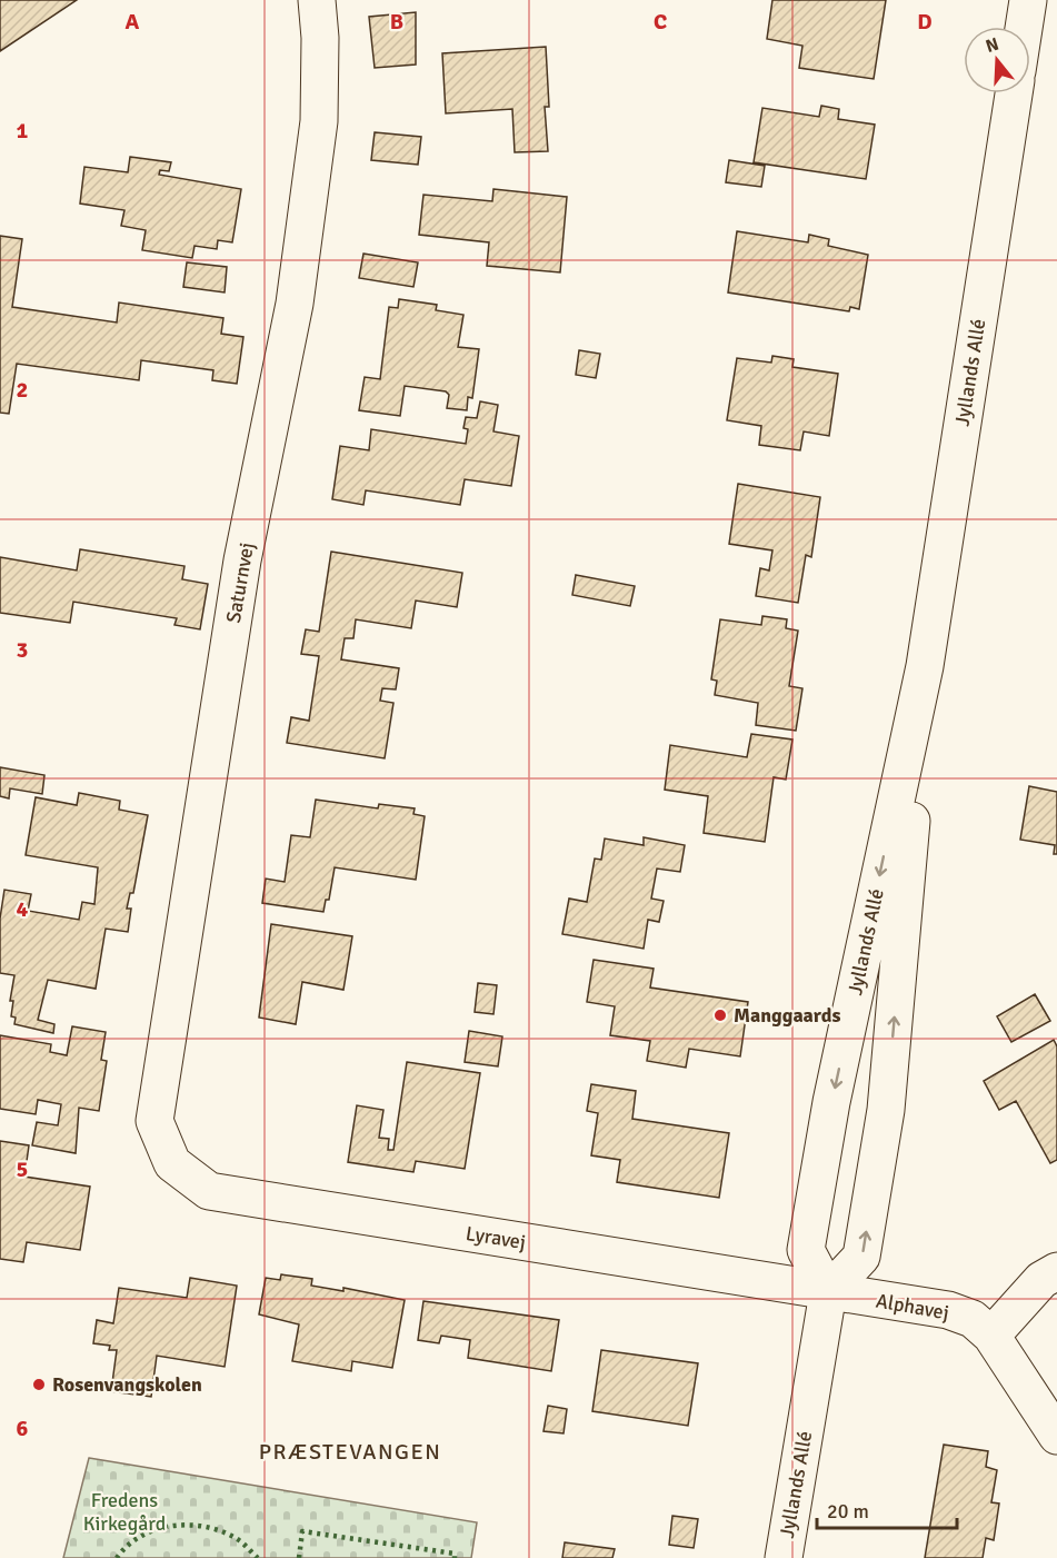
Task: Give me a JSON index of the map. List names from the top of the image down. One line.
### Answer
{"streets":{"street":["Jyllands Allé","Saturnvej","Lyravej","Alphavej"]},"crossings":[["Jyllands Allé","Lyravej"],["Jyllands Allé","Alphavej"],["Saturnvej","Lyravej"],["Lyravej","Alphavej"]],"districts":["PRÆSTEVANGEN"],"parks":["Fredens Kirkegård"],"places":["Manggaards","Rosenvangskolen"],"scale_bar":"20 m","north":"top","grid":{"columns":["A","B","C","D"],"rows":["1","2","3","4","5","6"]}}
